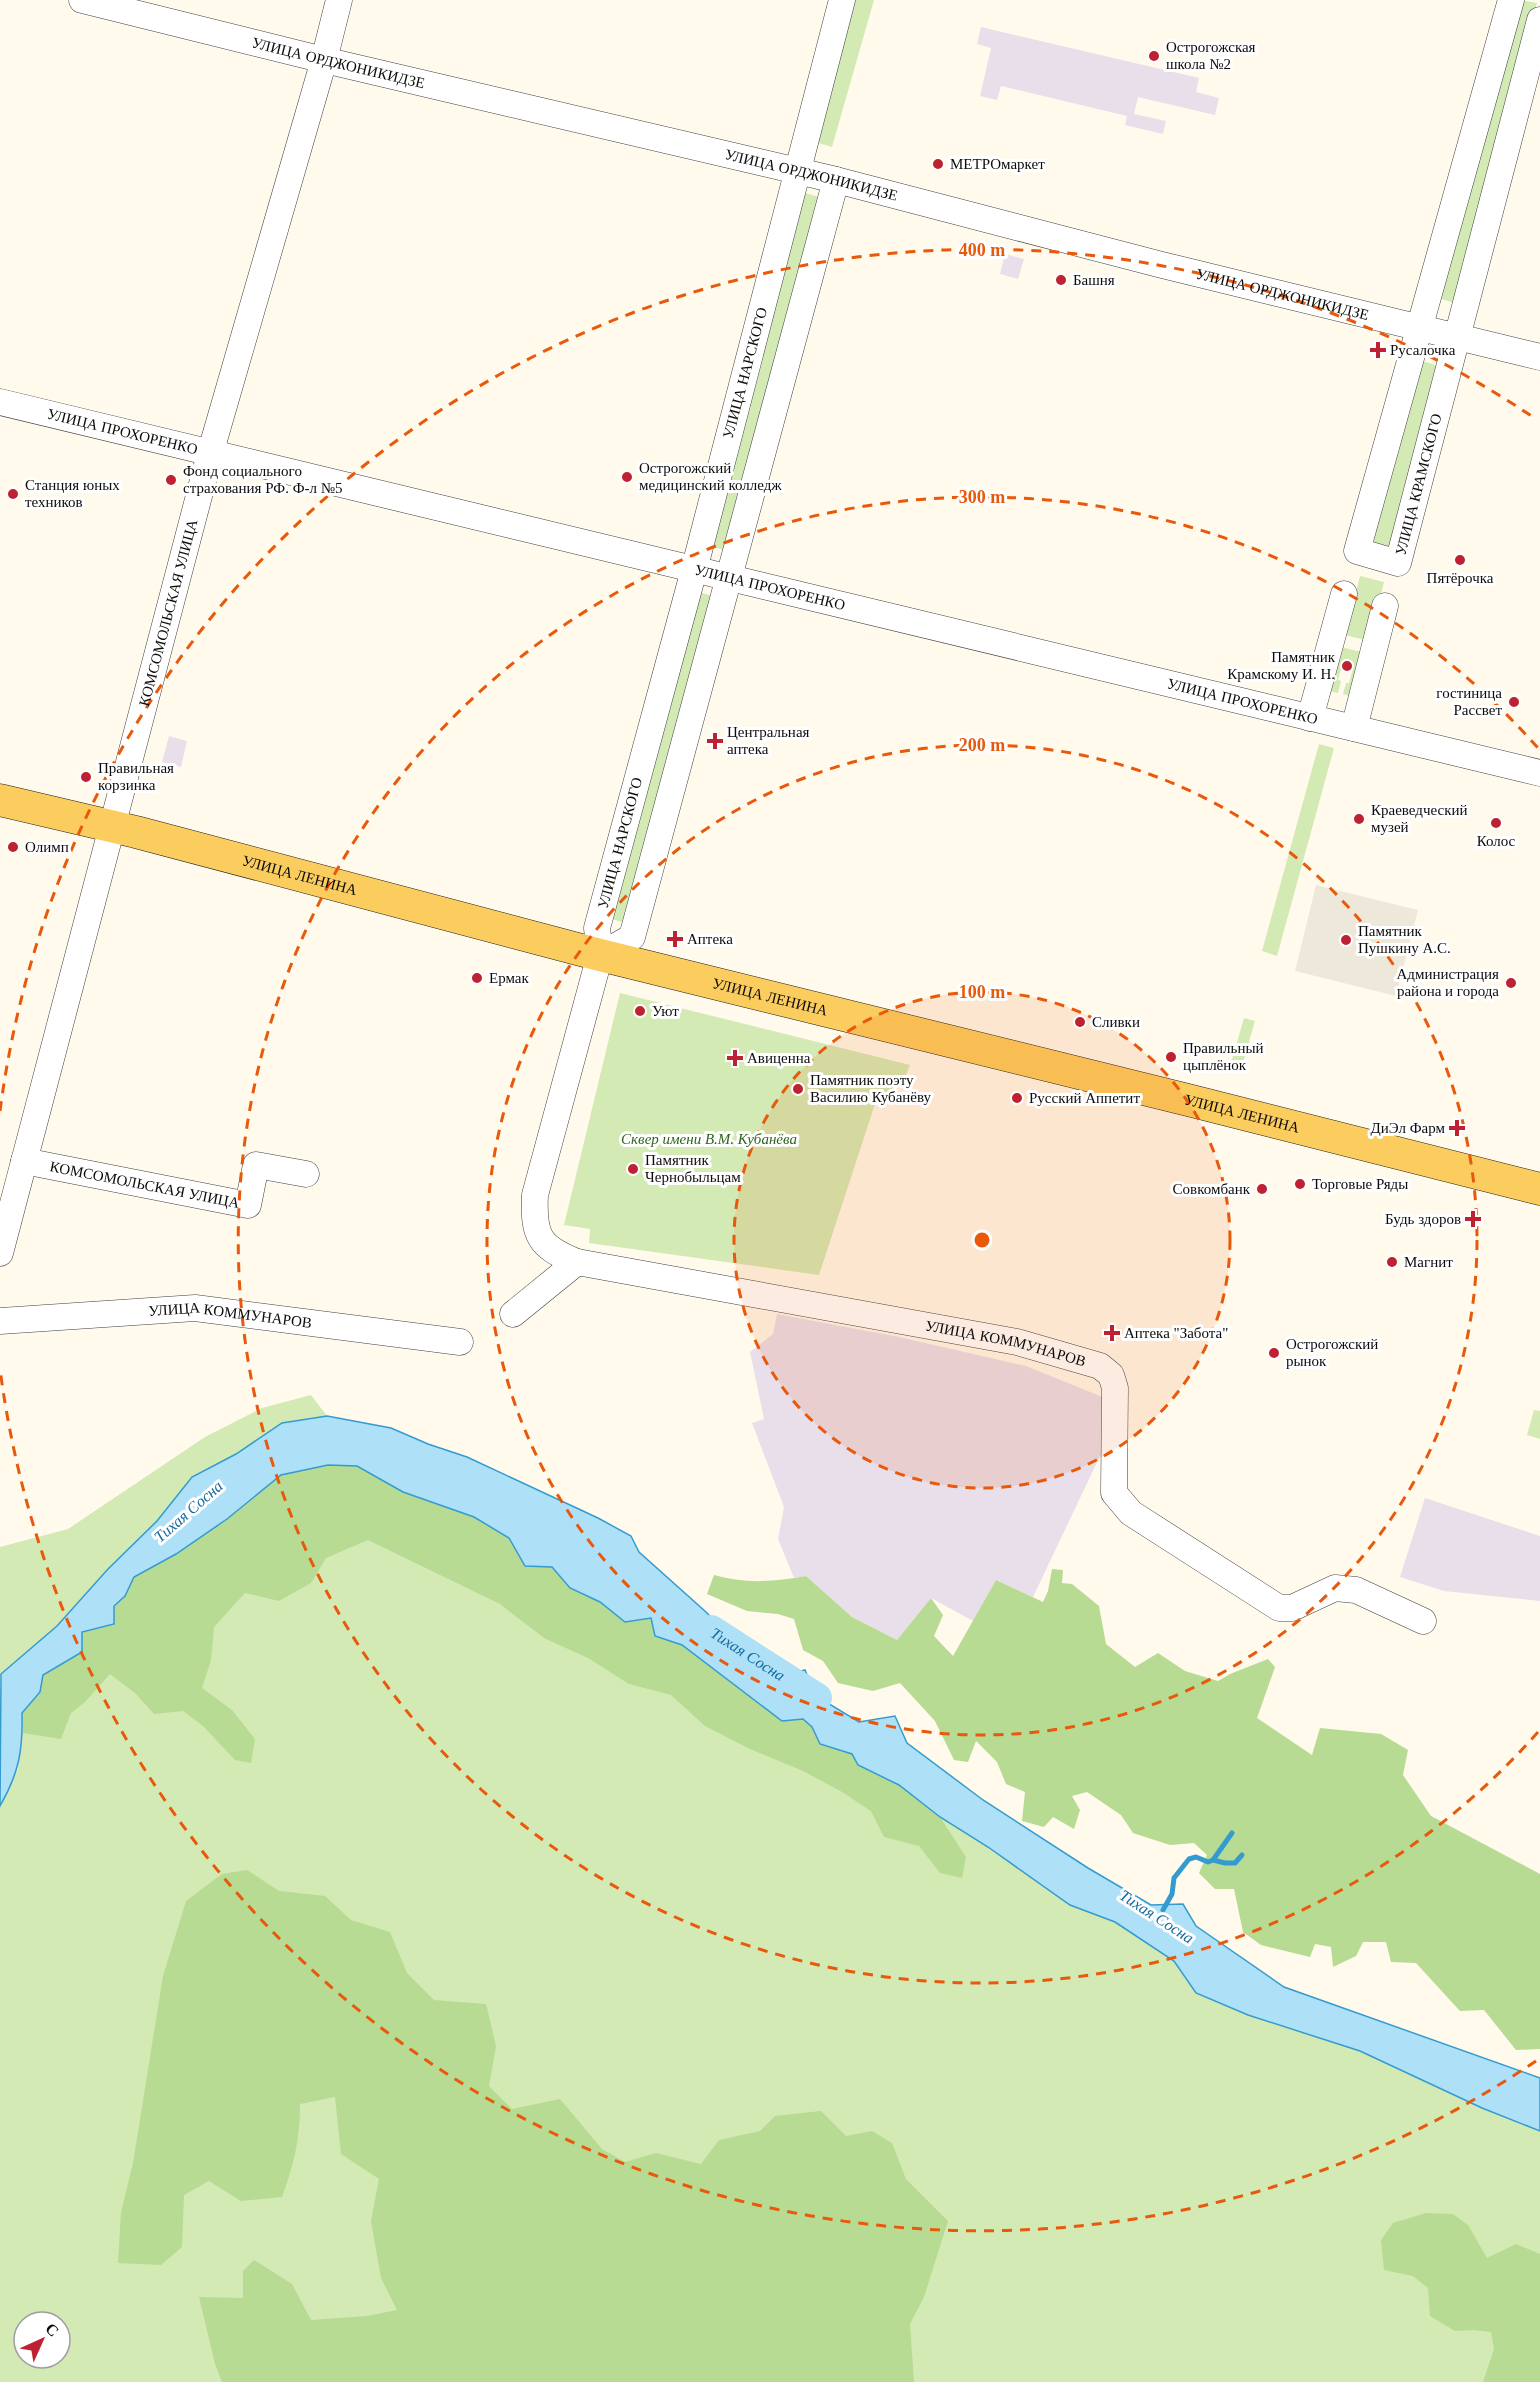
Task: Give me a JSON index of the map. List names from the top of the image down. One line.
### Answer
{"streets":{"main road":["УЛИЦА ЛЕНИНА"],"street":["УЛИЦА ОРДЖОНИКИДЗЕ","УЛИЦА НАРСКОГО","УЛИЦА ПРОХОРЕНКО","УЛИЦА КРАМСКОГО","КОМСОМОЛЬСКАЯ УЛИЦА","УЛИЦА КОММУНАРОВ"]},"crossings":[["УЛИЦА ОРДЖОНИКИДЗЕ","УЛИЦА НАРСКОГО"],["УЛИЦА ОРДЖОНИКИДЗЕ","УЛИЦА КРАМСКОГО"],["УЛИЦА ОРДЖОНИКИДЗЕ","КОМСОМОЛЬСКАЯ УЛИЦА"],["УЛИЦА НАРСКОГО","УЛИЦА ПРОХОРЕНКО"],["УЛИЦА НАРСКОГО","УЛИЦА ЛЕНИНА"],["УЛИЦА НАРСКОГО","УЛИЦА КОММУНАРОВ"],["УЛИЦА ПРОХОРЕНКО","КОМСОМОЛЬСКАЯ УЛИЦА"],["КОМСОМОЛЬСКАЯ УЛИЦА","УЛИЦА ЛЕНИНА"]],"water":["Тихая Сосна"],"parks":["Сквер имени В.М. Кубанёва"],"places":{"other":["Острогожская школа №2","МЕТРОмаркет","Башня","Острогожский медицинский колледж","Фонд социального страхования РФ. Ф-л №5","Станция юных техников","Пятёрочка","Памятник Крамскому И. Н.","гостиница Рассвет","Правильная корзинка","Краеведческий музей","Колос","Олимп","Памятник Пушкину А.С.","Ермак","Администрация района и города","Уют","Сливки","Правильный цыплёнок","Памятник поэту Василию Кубанёву","Русский Аппетит","Памятник Чернобыльцам","Торговые Ряды","Совкомбанк","Магнит","Острогожский рынок"],"health":["Русалочка","Центральная аптека","Аптека","Авиценна","ДиЭл Фарм","Будь здоров","Аптека \"Забота\""]},"north":"top right","rings":["400 m","300 m","200 m","100 m"]}
